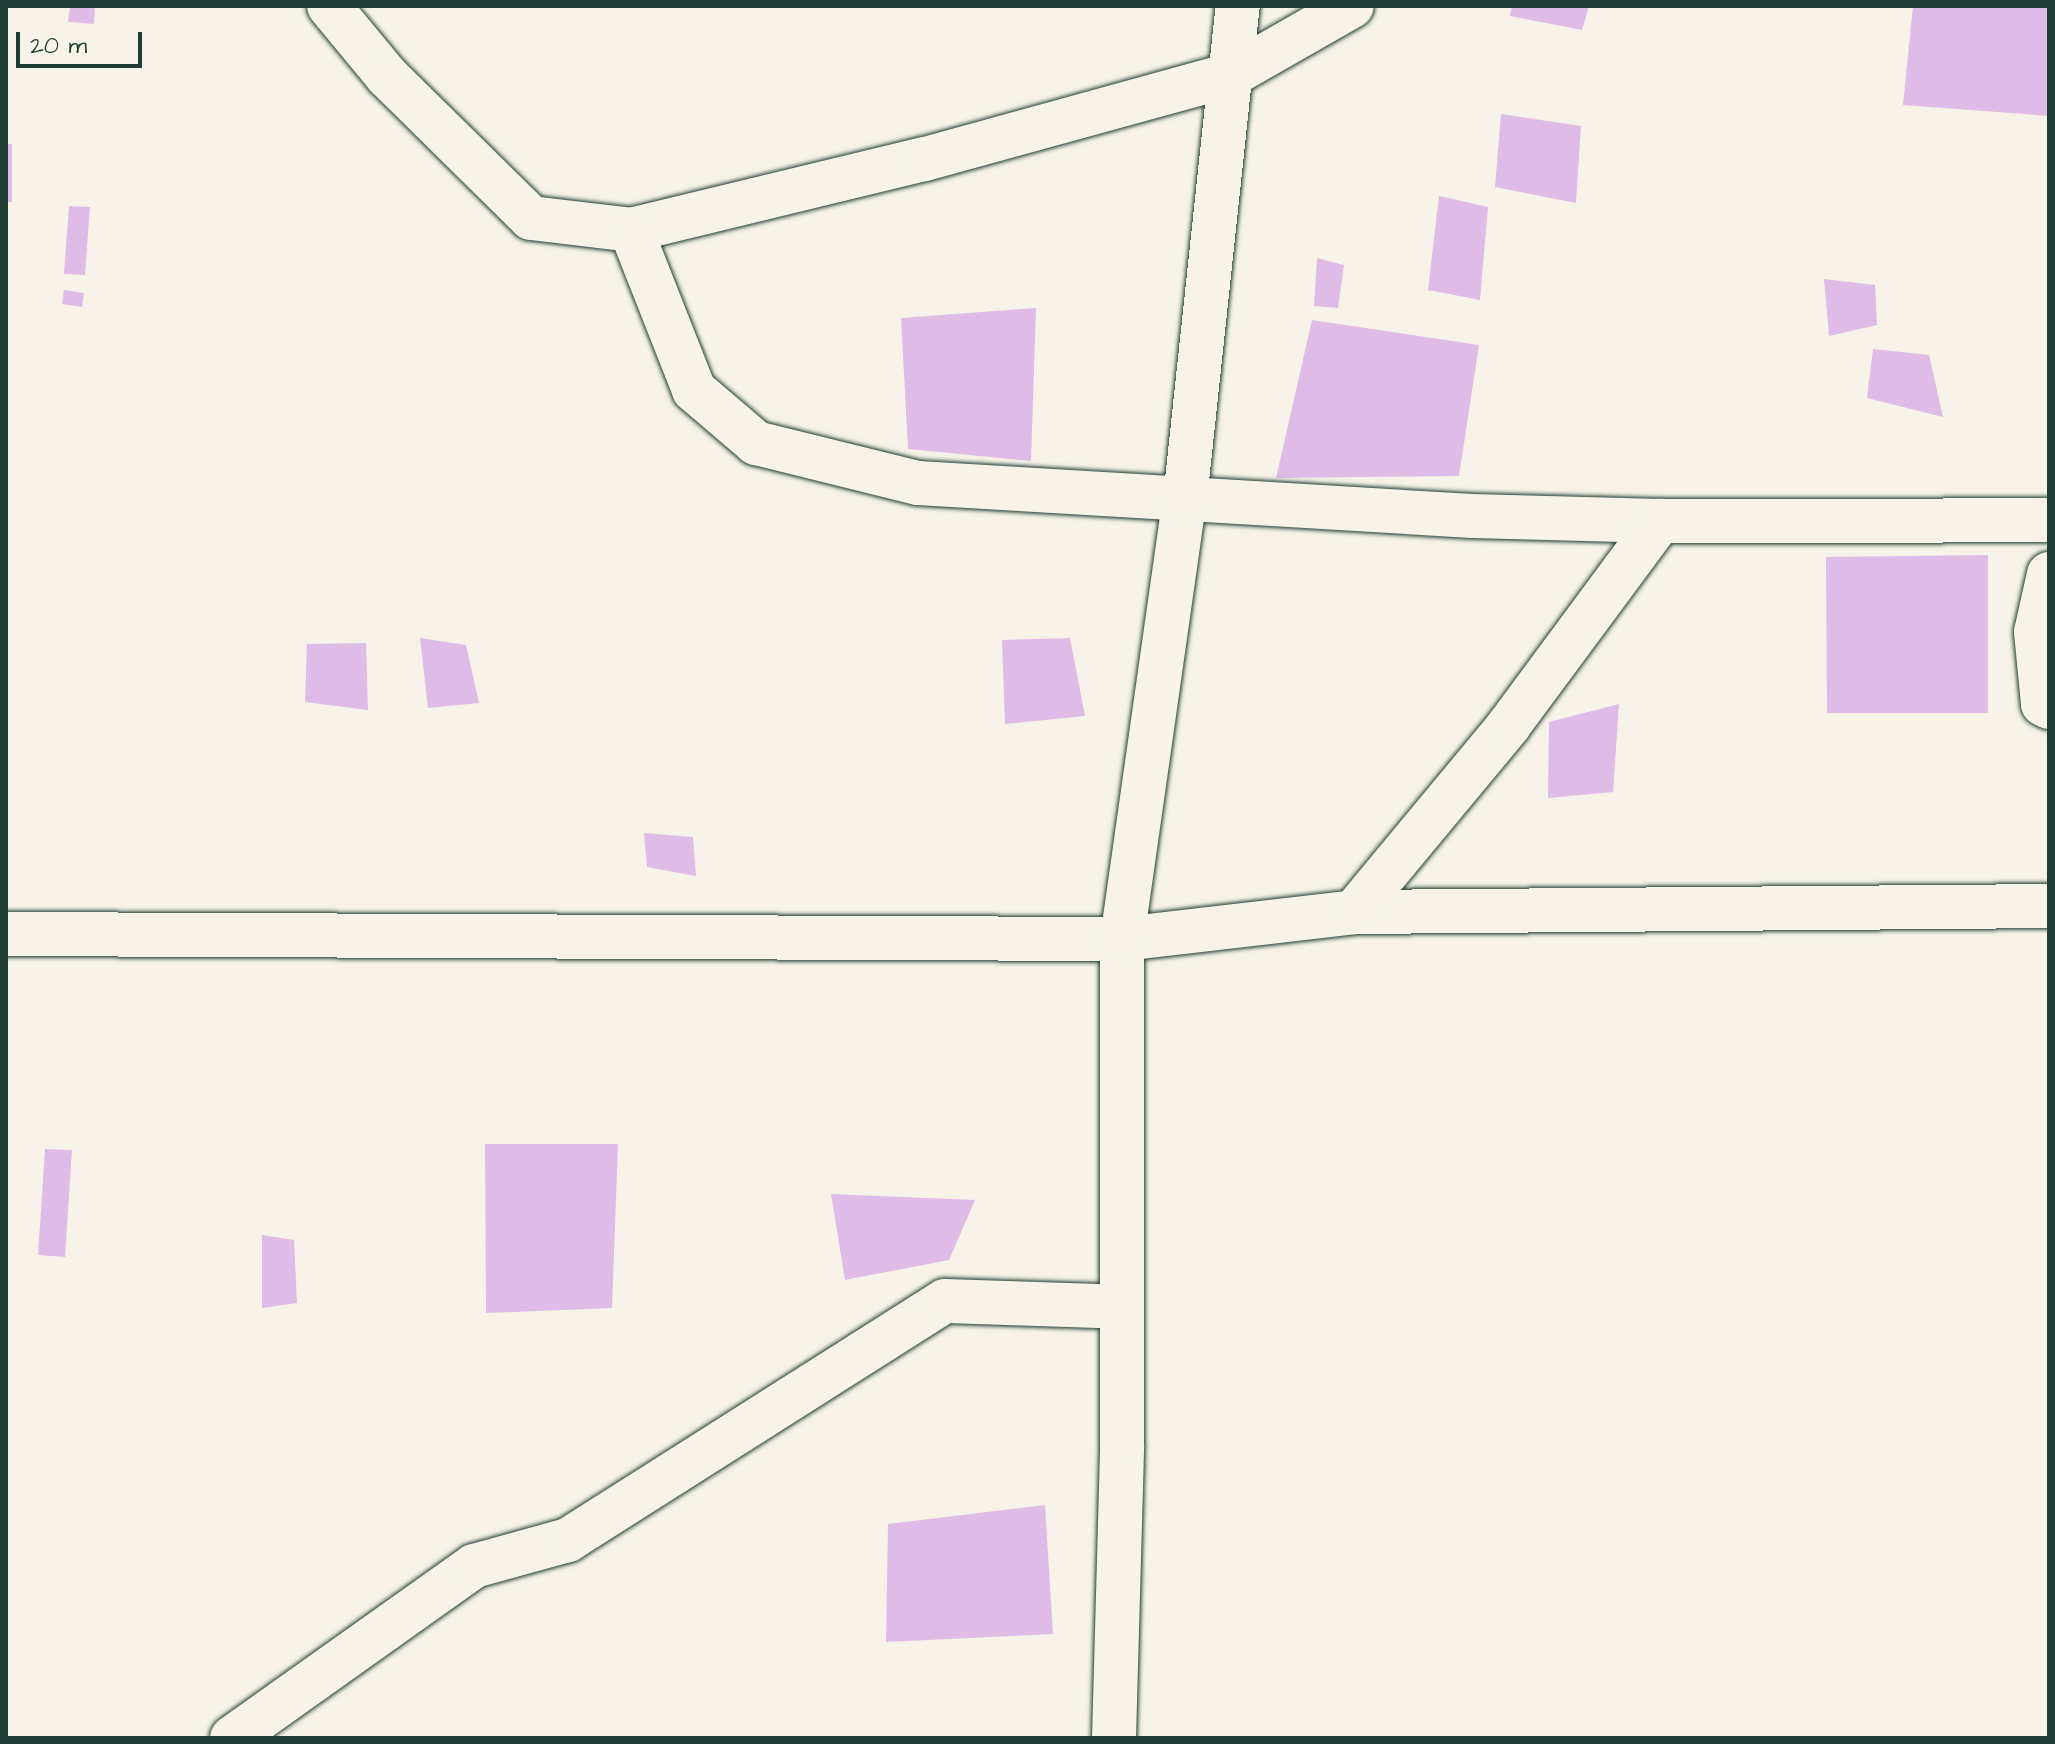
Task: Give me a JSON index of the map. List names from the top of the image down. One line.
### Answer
{"scale_bar":"20 m"}
